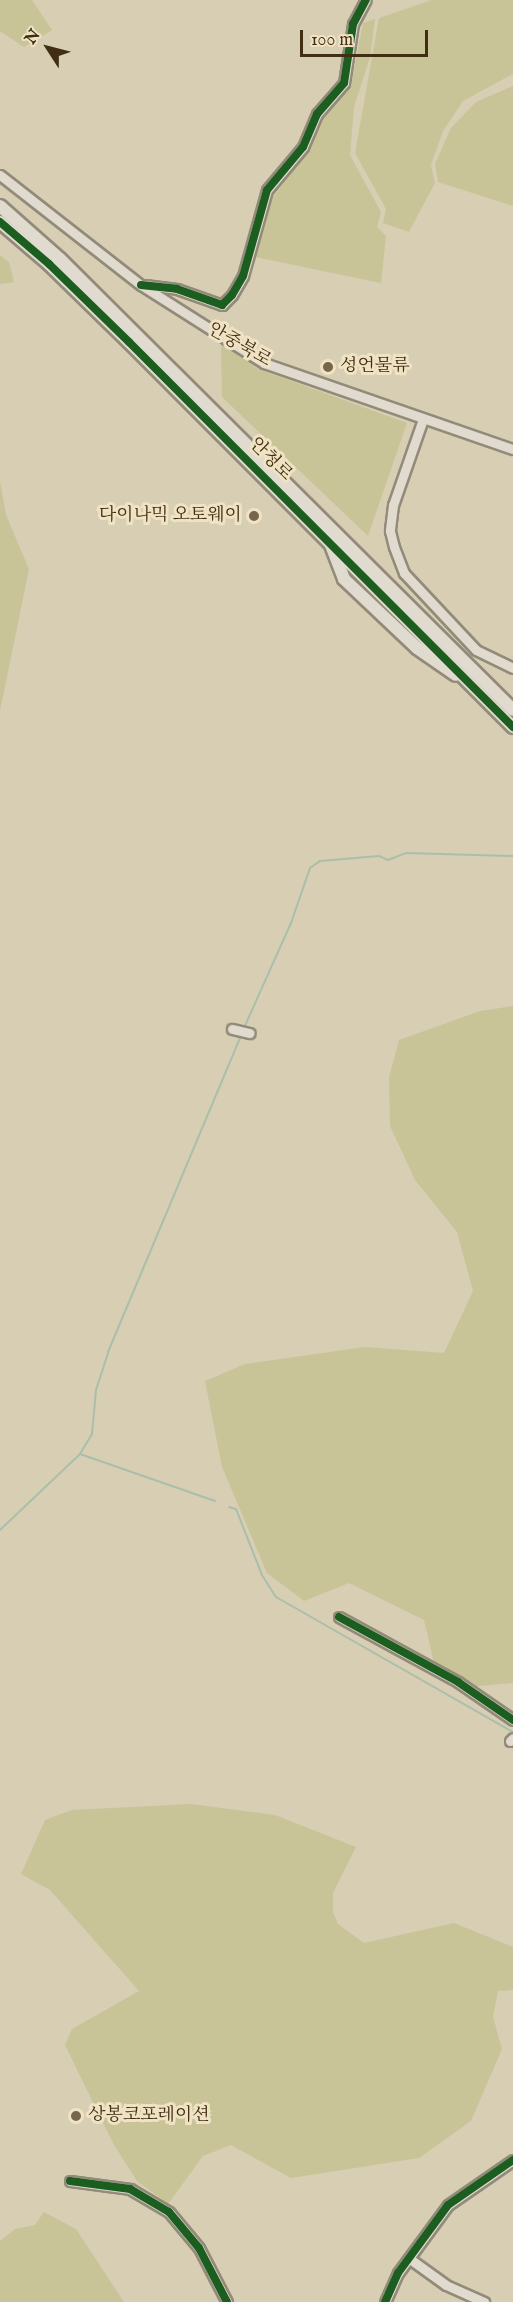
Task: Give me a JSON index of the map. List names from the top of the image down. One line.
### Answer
{"streets":{"street":["안중북로","안청로"]},"places":["성언물류","다이나믹 오토웨이","상봉코포레이션"],"scale_bar":"100 m","north":"top left"}
